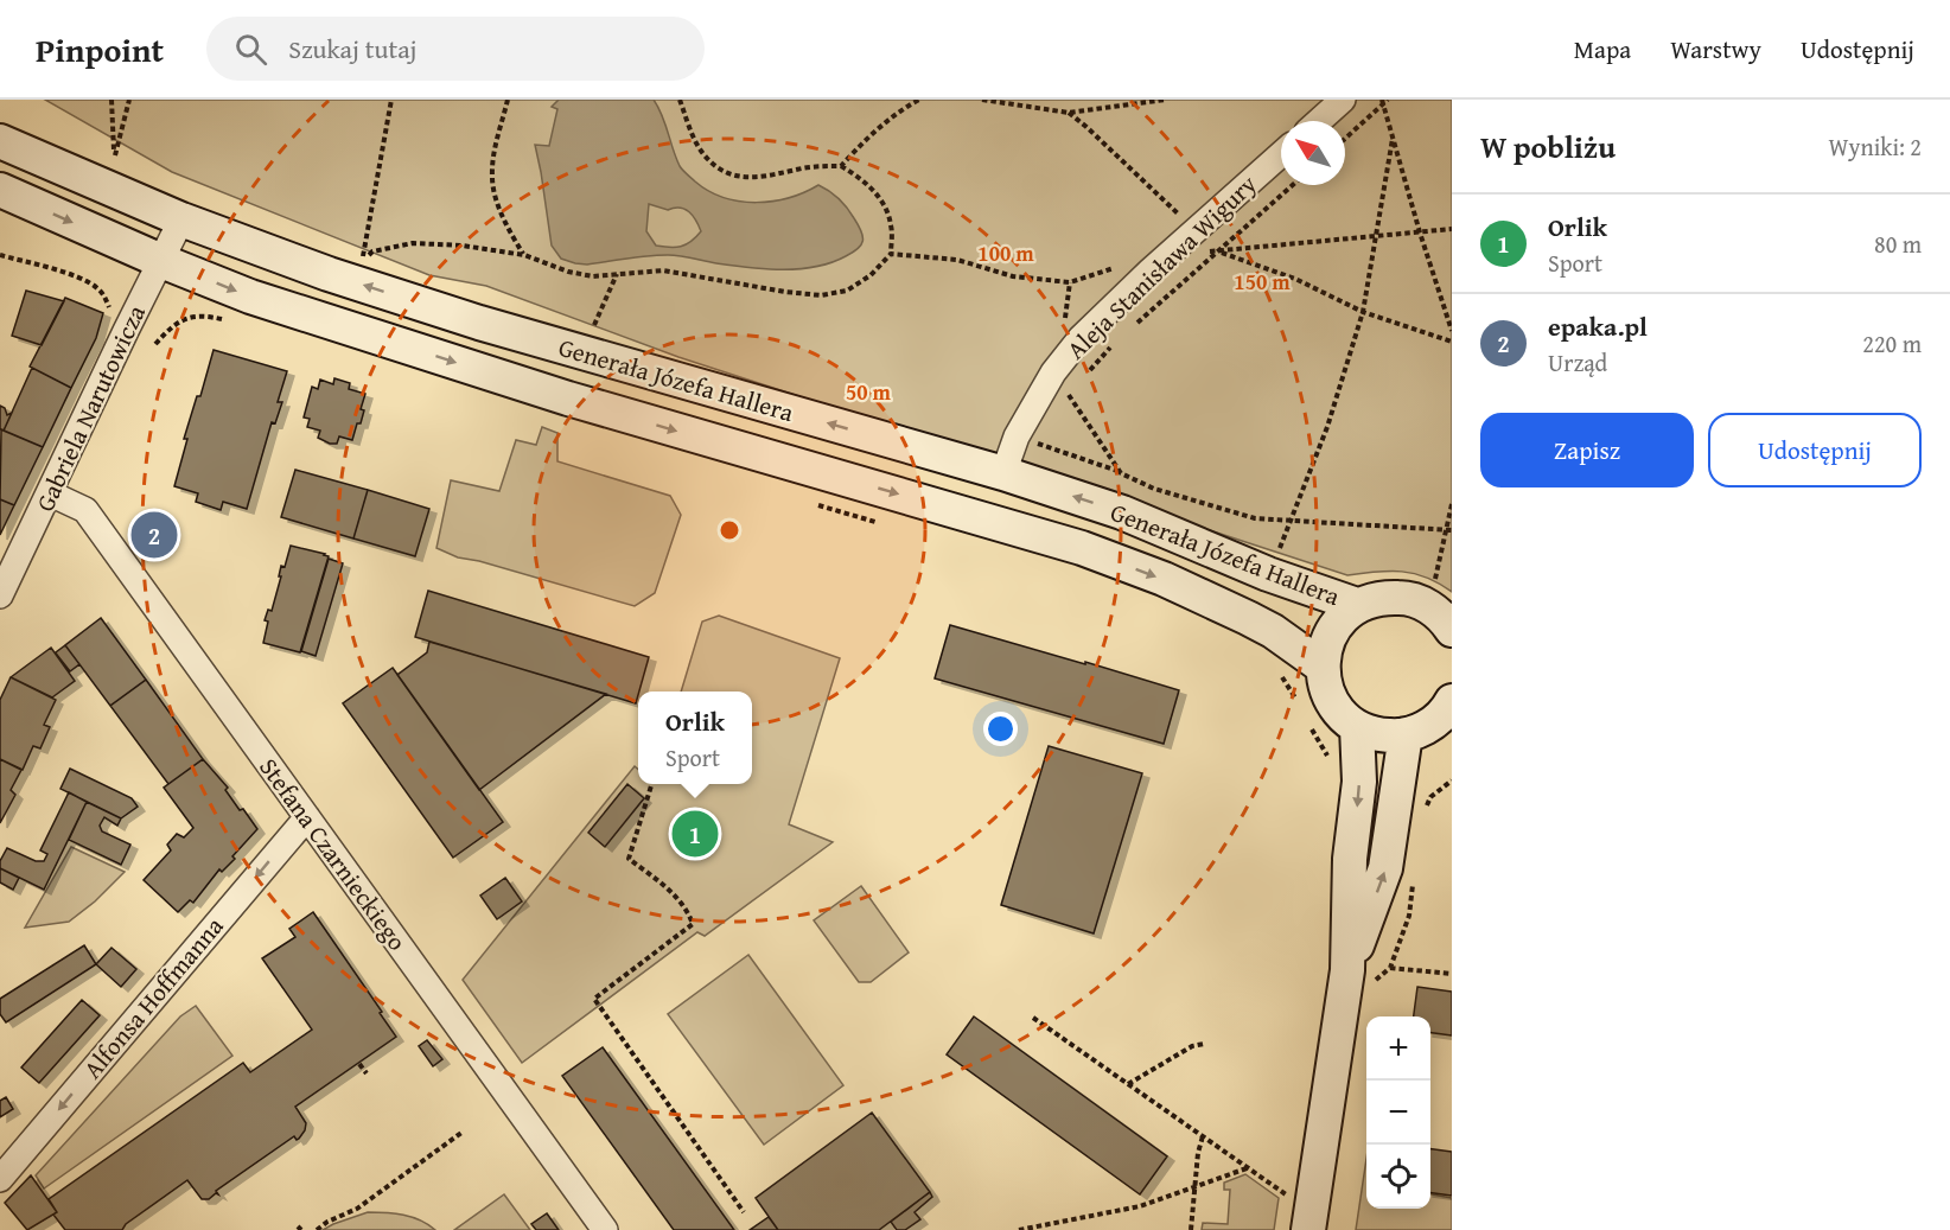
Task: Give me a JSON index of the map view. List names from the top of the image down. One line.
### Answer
{"streets":{"main road":["Generała Józefa Hallera"],"street":["Aleja Stanisława Wigury","Gabriela Narutowicza","Stefana Czarnieckiego","Alfonsa Hoffmanna"]},"crossings":[["Aleja Stanisława Wigury","Generała Józefa Hallera"],["Generała Józefa Hallera","Gabriela Narutowicza"],["Gabriela Narutowicza","Stefana Czarnieckiego"],["Stefana Czarnieckiego","Alfonsa Hoffmanna"]],"one_way":["Alfonsa Hoffmanna"],"north":"top left","page":{"header":"Pinpoint","search":"Szukaj tutaj","nav":["Mapa","Warstwy","Udostępnij"],"heading":["W pobliżu","Wyniki: 2"],"list":[{"mark":"1","name":"Orlik","note":"Sport","value":"80 m"},{"mark":"2","name":"epaka.pl","note":"Urząd","value":"220 m"}],"buttons":["Zapisz","Udostępnij"],"pins":["2","1"],"popup":["Orlik","Sport"],"map_buttons":["+","−"]},"rings":["100 m","150 m","50 m"]}
